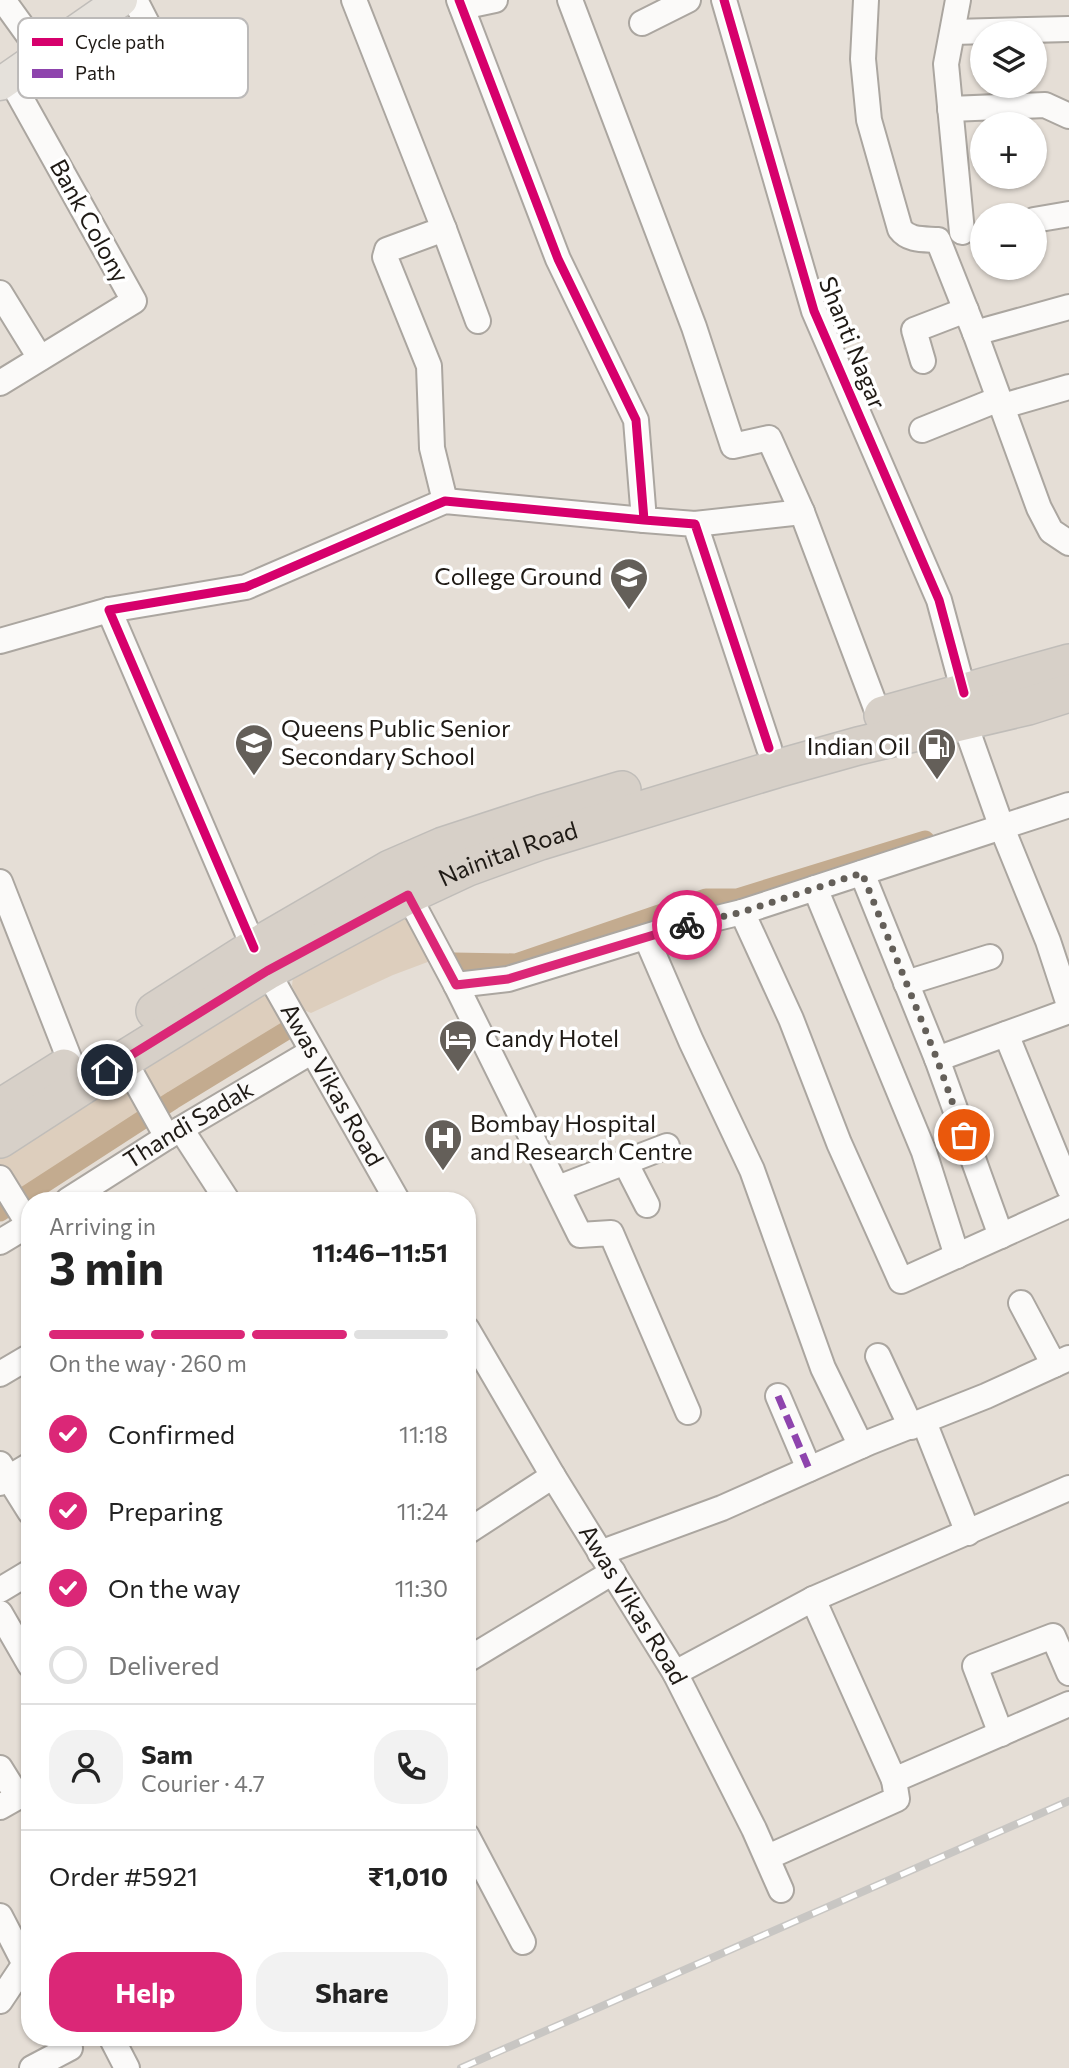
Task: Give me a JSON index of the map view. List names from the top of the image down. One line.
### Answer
{"streets":{"highway":["Nainital Road"],"street":["Bank Colony","Shanti Nagar","Awas Vikas Road","Thandi Sadak"]},"crossings":[["Shanti Nagar","Nainital Road"],["Nainital Road","Awas Vikas Road"],["Awas Vikas Road","Thandi Sadak"]],"places":{"school or university":["College Ground","Queens Public Senior Secondary School"],"fuel station":["Indian Oil"],"hotel":["Candy Hotel"],"hospital":["Bombay Hospital and Research Centre"]},"legend":["Cycle path","Path"],"page":{"map_buttons":["+","−"],"heading":["3 min","Arriving in","11:46–11:51"],"panel":["Sam","Courier · 4.7","Order #5921","₹1,010"],"bar":"On the way · 260 m","list":[["Confirmed","11:18"],["Preparing","11:24"],["On the way","11:30"],"Delivered"],"buttons":["Help","Share"]}}
